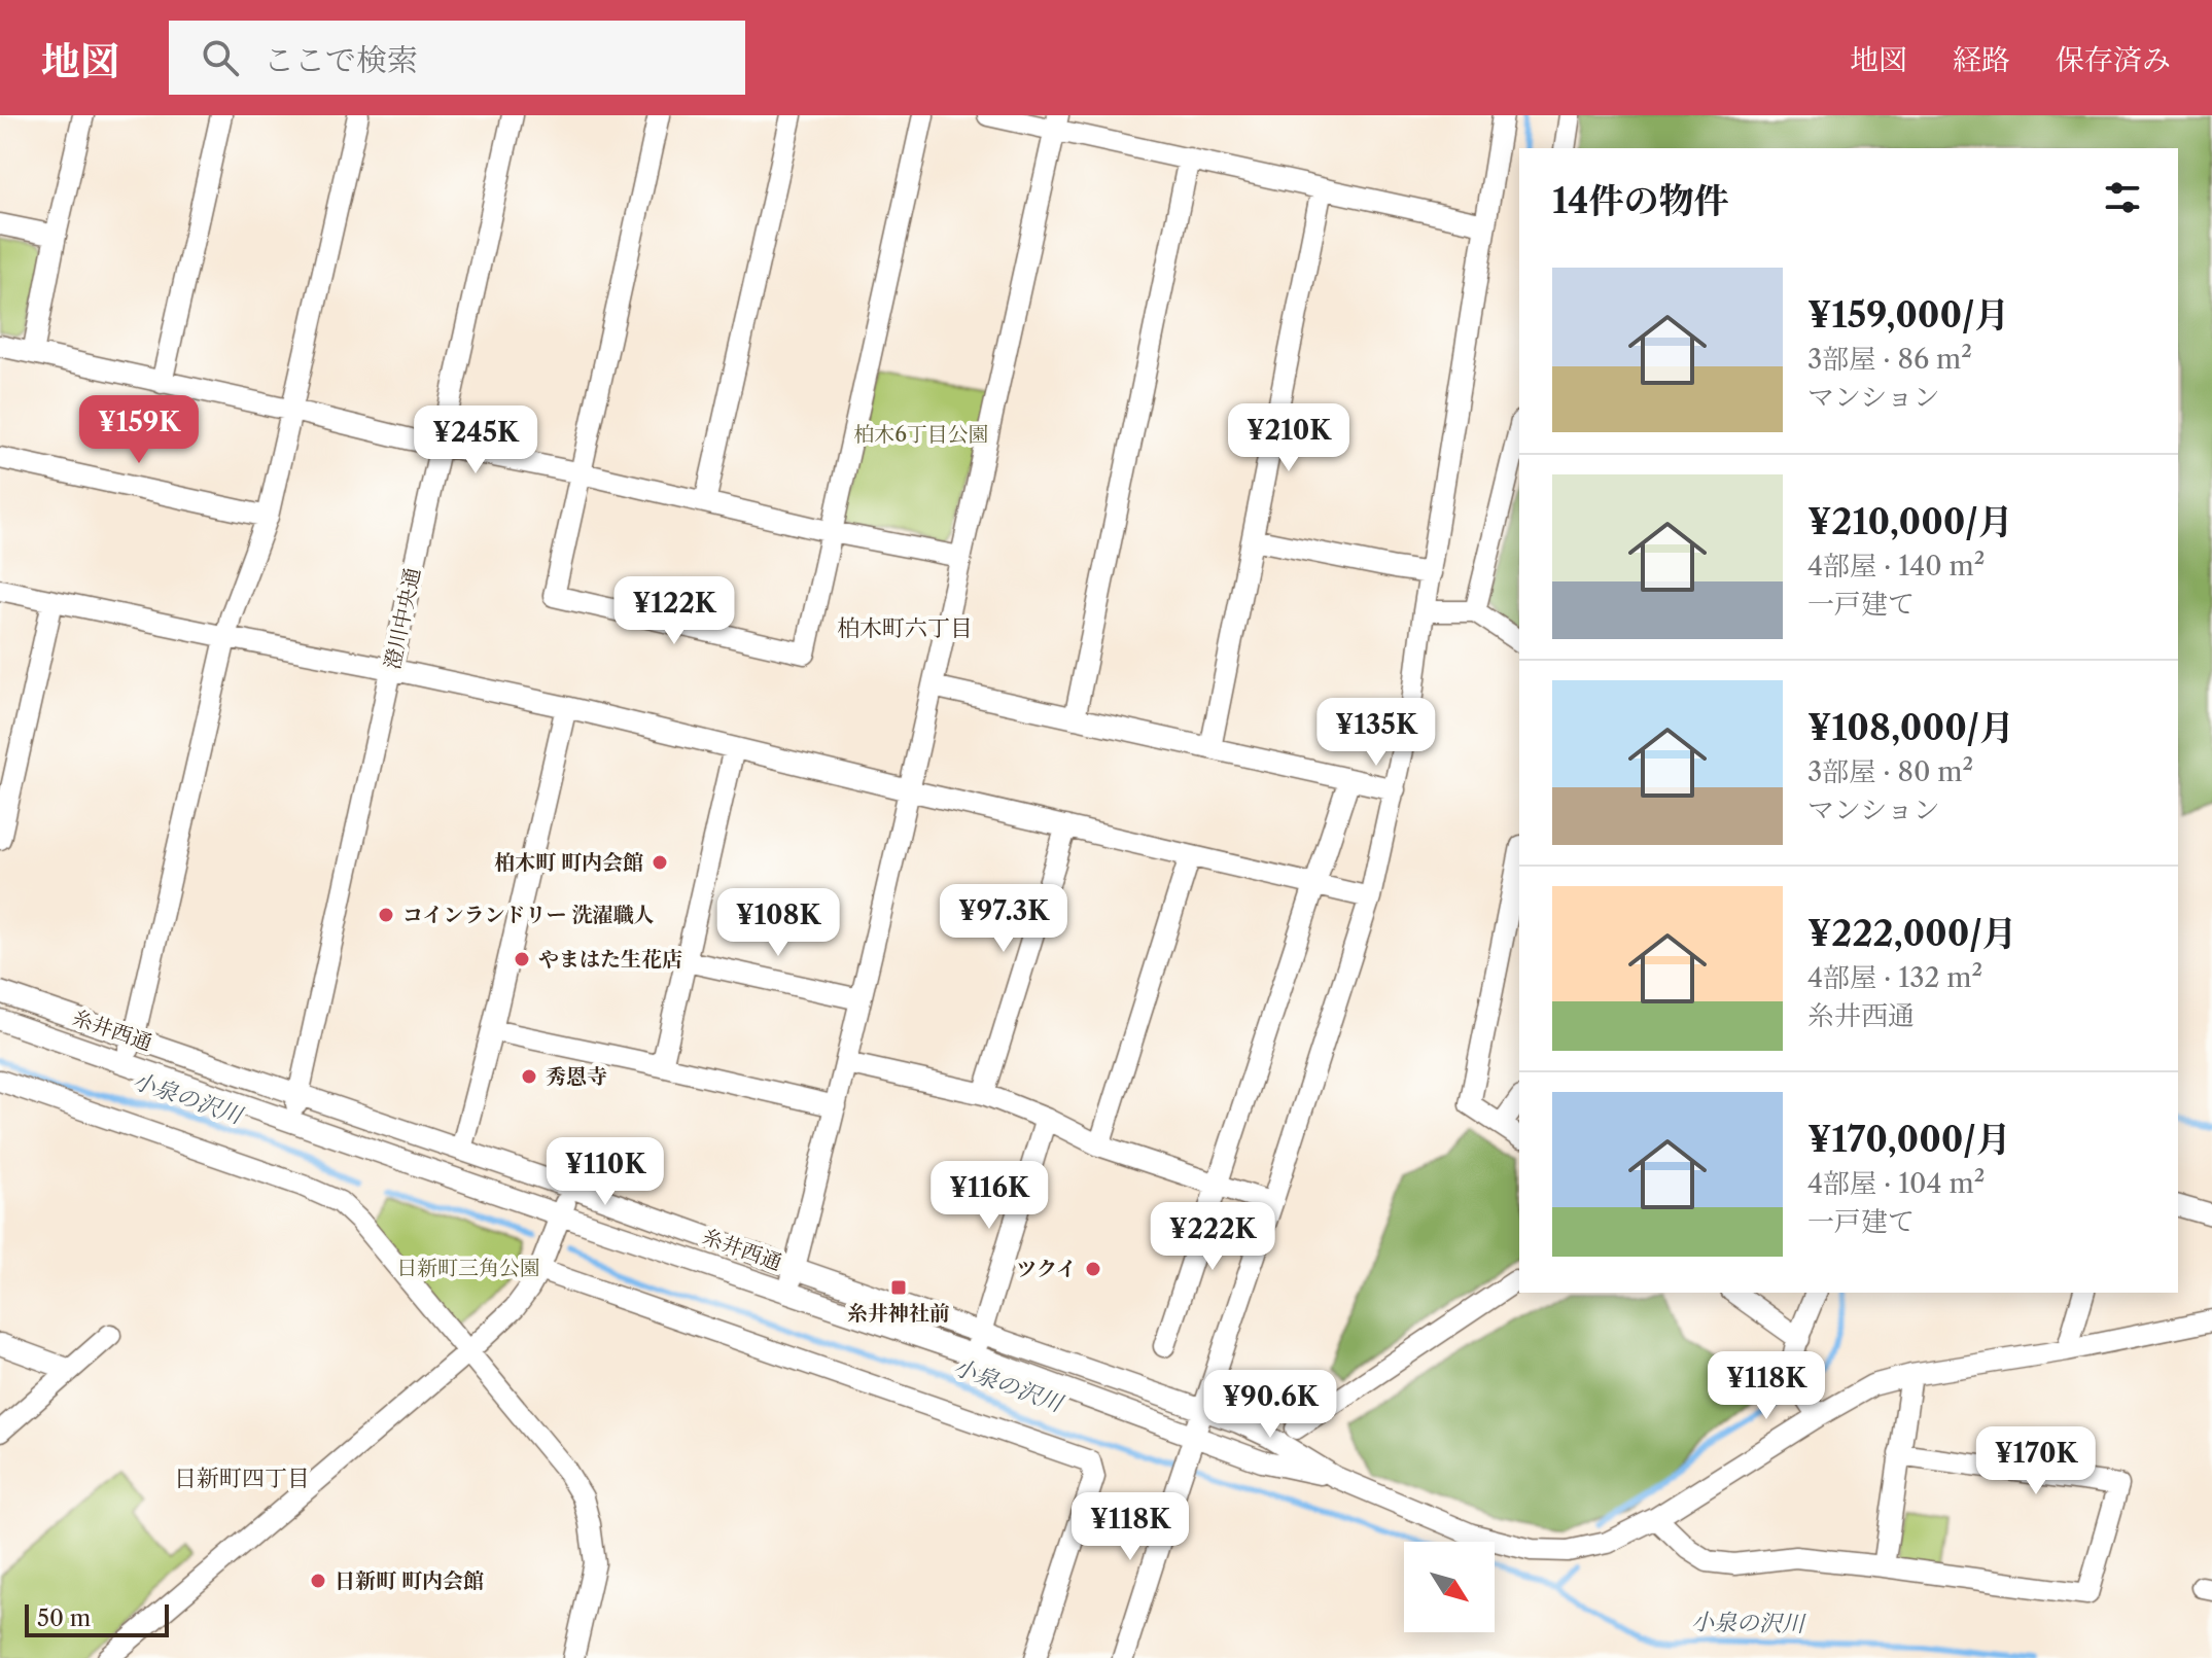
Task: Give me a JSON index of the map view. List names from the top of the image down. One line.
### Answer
{"streets":{"street":["澄川中央通","糸井西通"]},"crossings":[["澄川中央通","糸井西通"]],"districts":["柏木町六丁目","日新町四丁目"],"water":["小泉の沢川"],"parks":["柏木6丁目公園","日新町三角公園"],"places":{"other":["柏木町 町内会館","コインランドリー 洗濯職人","やまはた生花店","秀恩寺","ツクイ","日新町 町内会館"],"transit":["糸井神社前"]},"scale_bar":"50 m","north":"bottom right","page":{"header":"地図","search":"ここで検索","nav":["地図","経路","保存済み"],"heading":"14件の物件","list":[{"name":"¥159,000/月","note":"3部屋 · 86 m² · マンション"},{"name":"¥210,000/月","note":"4部屋 · 140 m² · 一戸建て"},{"name":"¥108,000/月","note":"3部屋 · 80 m² · マンション"},{"name":"¥222,000/月","note":"4部屋 · 132 m² · 糸井西通"},{"name":"¥170,000/月","note":"4部屋 · 104 m² · 一戸建て"}],"price":["¥159K","¥210K","¥245K","¥122K","¥135K","¥97.3K","¥108K","¥110K","¥116K","¥222K","¥118K","¥90.6K","¥170K","¥118K"],"scale":"50 m"}}
